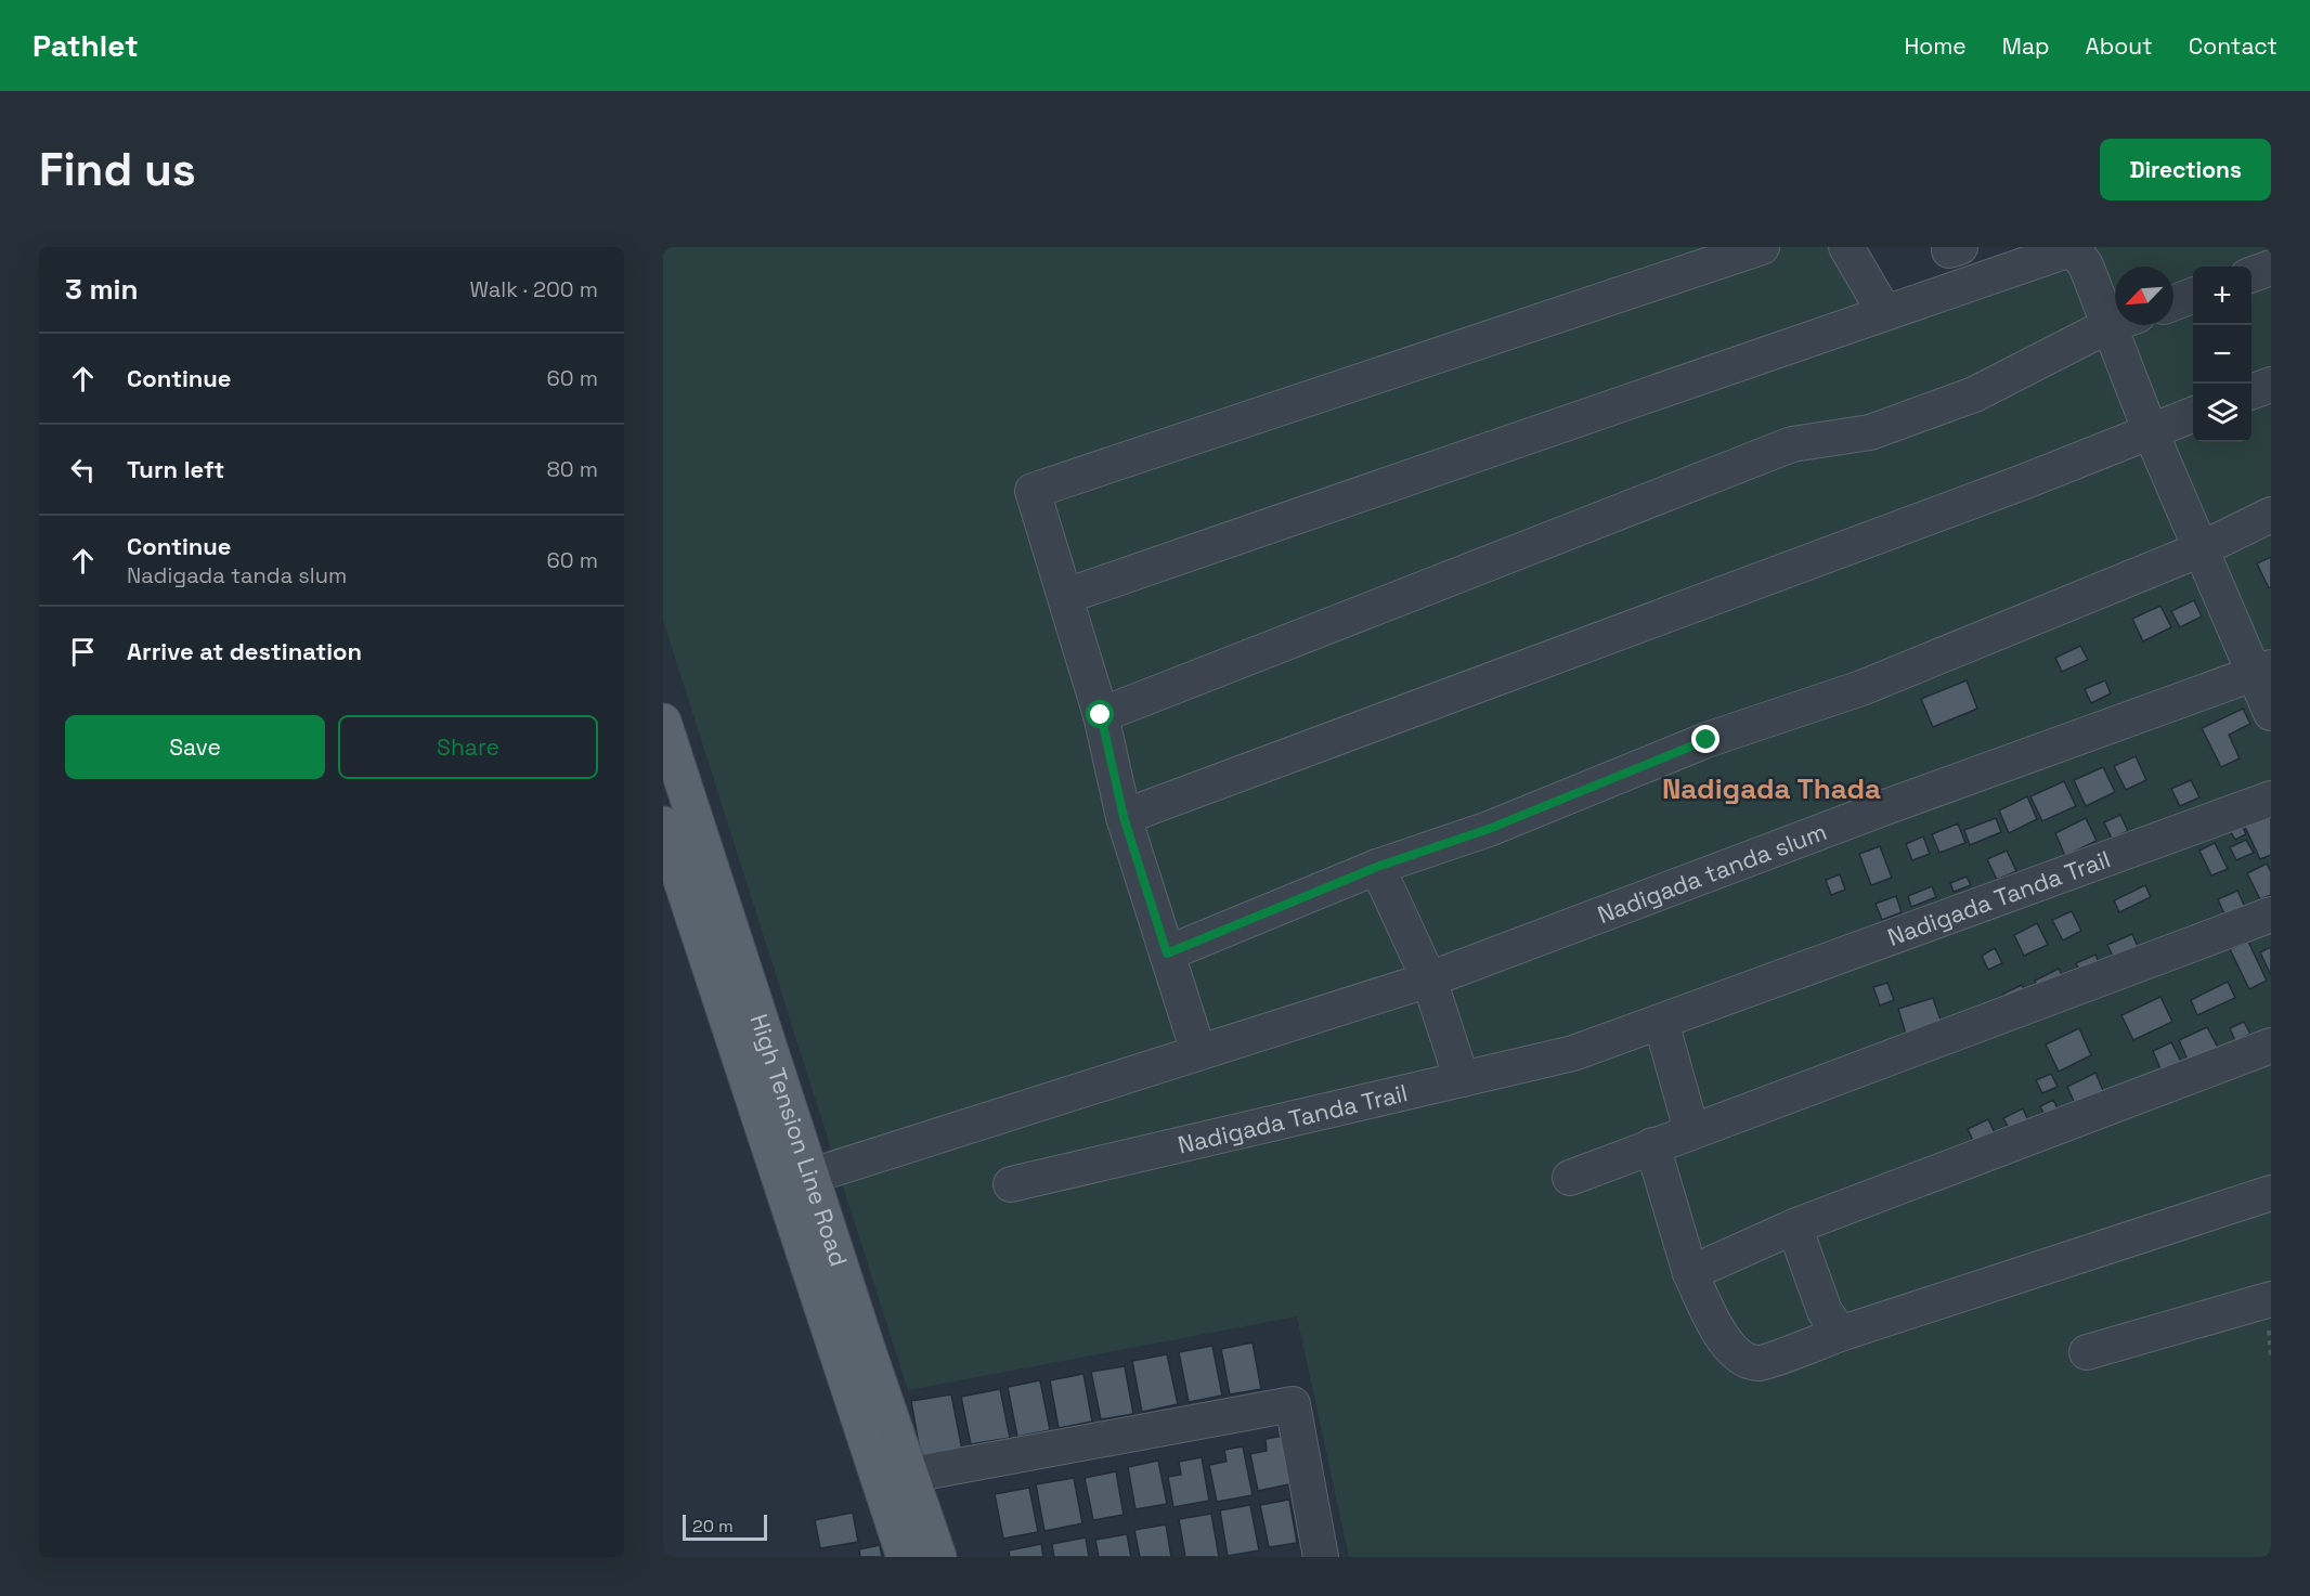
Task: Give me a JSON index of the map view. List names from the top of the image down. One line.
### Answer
{"streets":{"main road":["High Tension Line Road"],"street":["Nadigada tanda slum","Nadigada Tanda Trail"]},"crossings":[["Nadigada tanda slum","High Tension Line Road"]],"districts":["Nadigada Thada"],"scale_bar":"20 m","north":"bottom left","page":{"header":"Pathlet","nav":["Home","Map","About","Contact"],"buttons":["Directions",["Save","Share"]],"title":"Find us","heading":["3 min","Walk · 200 m"],"map_buttons":["+","−"],"list":[["Continue","60 m"],["Turn left","80 m"],["Continue","Nadigada tanda slum","60 m"],"Arrive at destination"],"scale":"20 m"}}
